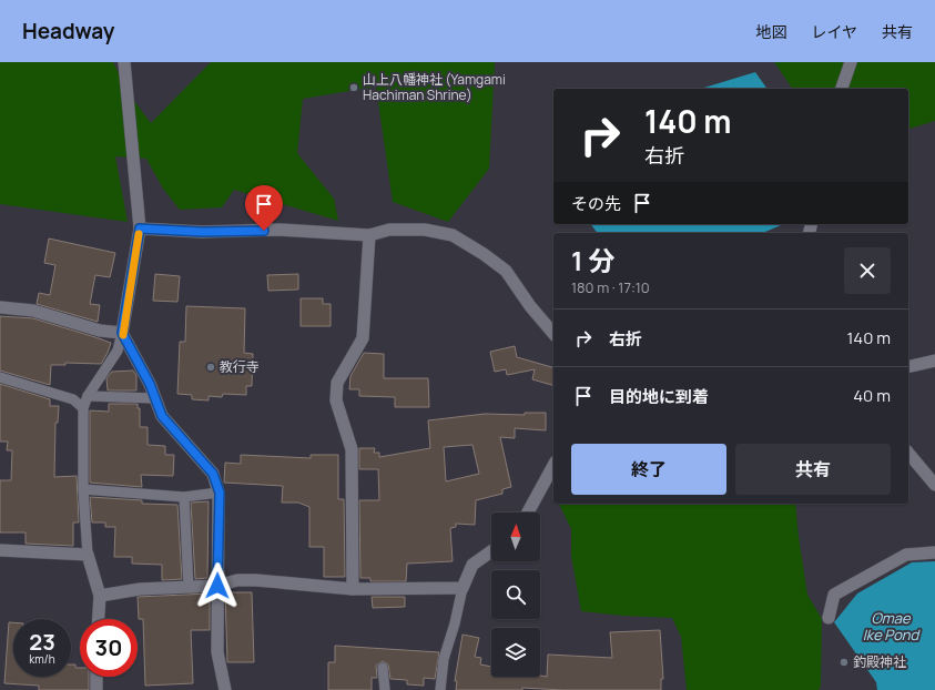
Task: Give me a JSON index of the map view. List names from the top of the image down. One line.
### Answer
{"water":["Omae Ike Pond"],"places":["山上八幡神社 (Yamgami Hachiman Shrine)","教行寺","釣殿神社"],"north":"top","page":{"header":"Headway","nav":["地図","レイヤ","共有"],"turn":["140 m","右折"],"then":"その先","heading":["1 分","180 m · 17:10"],"list":[{"name":"右折","value":"140 m"},{"name":"目的地に到着","value":"40 m"}],"buttons":["終了","共有"],"speed":"23 km/h","limit":"30"}}
